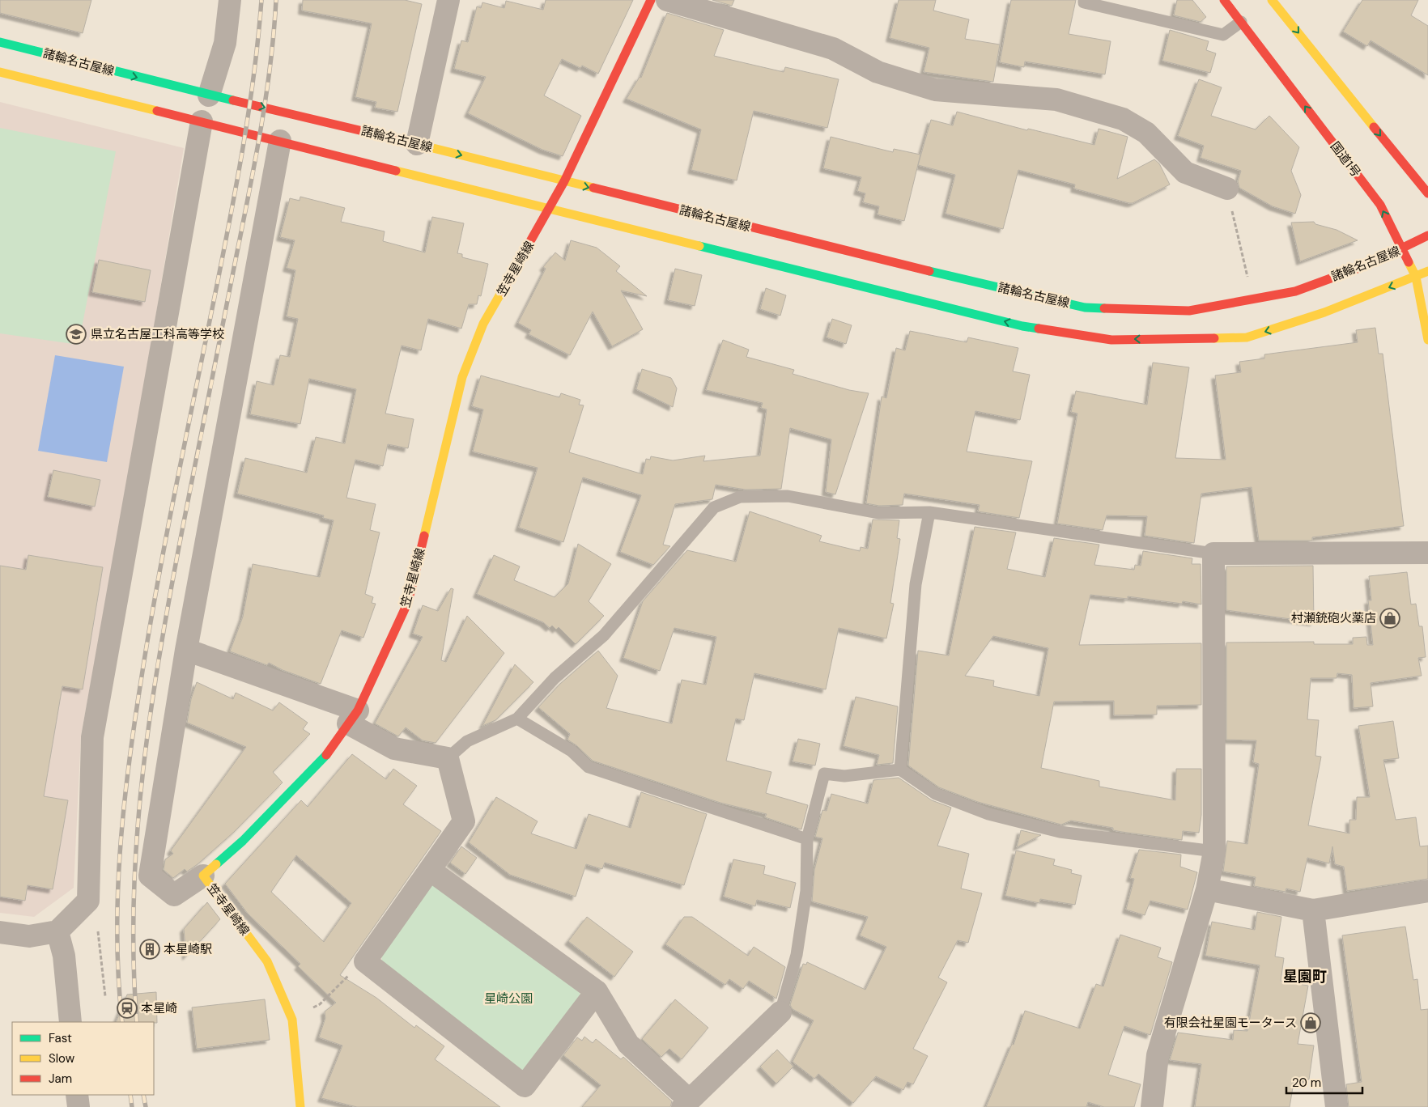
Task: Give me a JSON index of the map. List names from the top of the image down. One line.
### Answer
{"streets":{"main road":["諸輪名古屋線","国道1号","笠寺星崎線"]},"crossings":[["諸輪名古屋線","国道1号"],["諸輪名古屋線","笠寺星崎線"]],"districts":["星園町"],"parks":["星崎公園"],"places":{"school or university":["県立名古屋工科高等学校"],"shop":["村瀬銃砲火薬店","有限会社星園モータース"],"building":["本星崎駅"],"station":["本星崎"]},"legend":["Fast","Slow","Jam"],"scale_bar":"20 m"}
